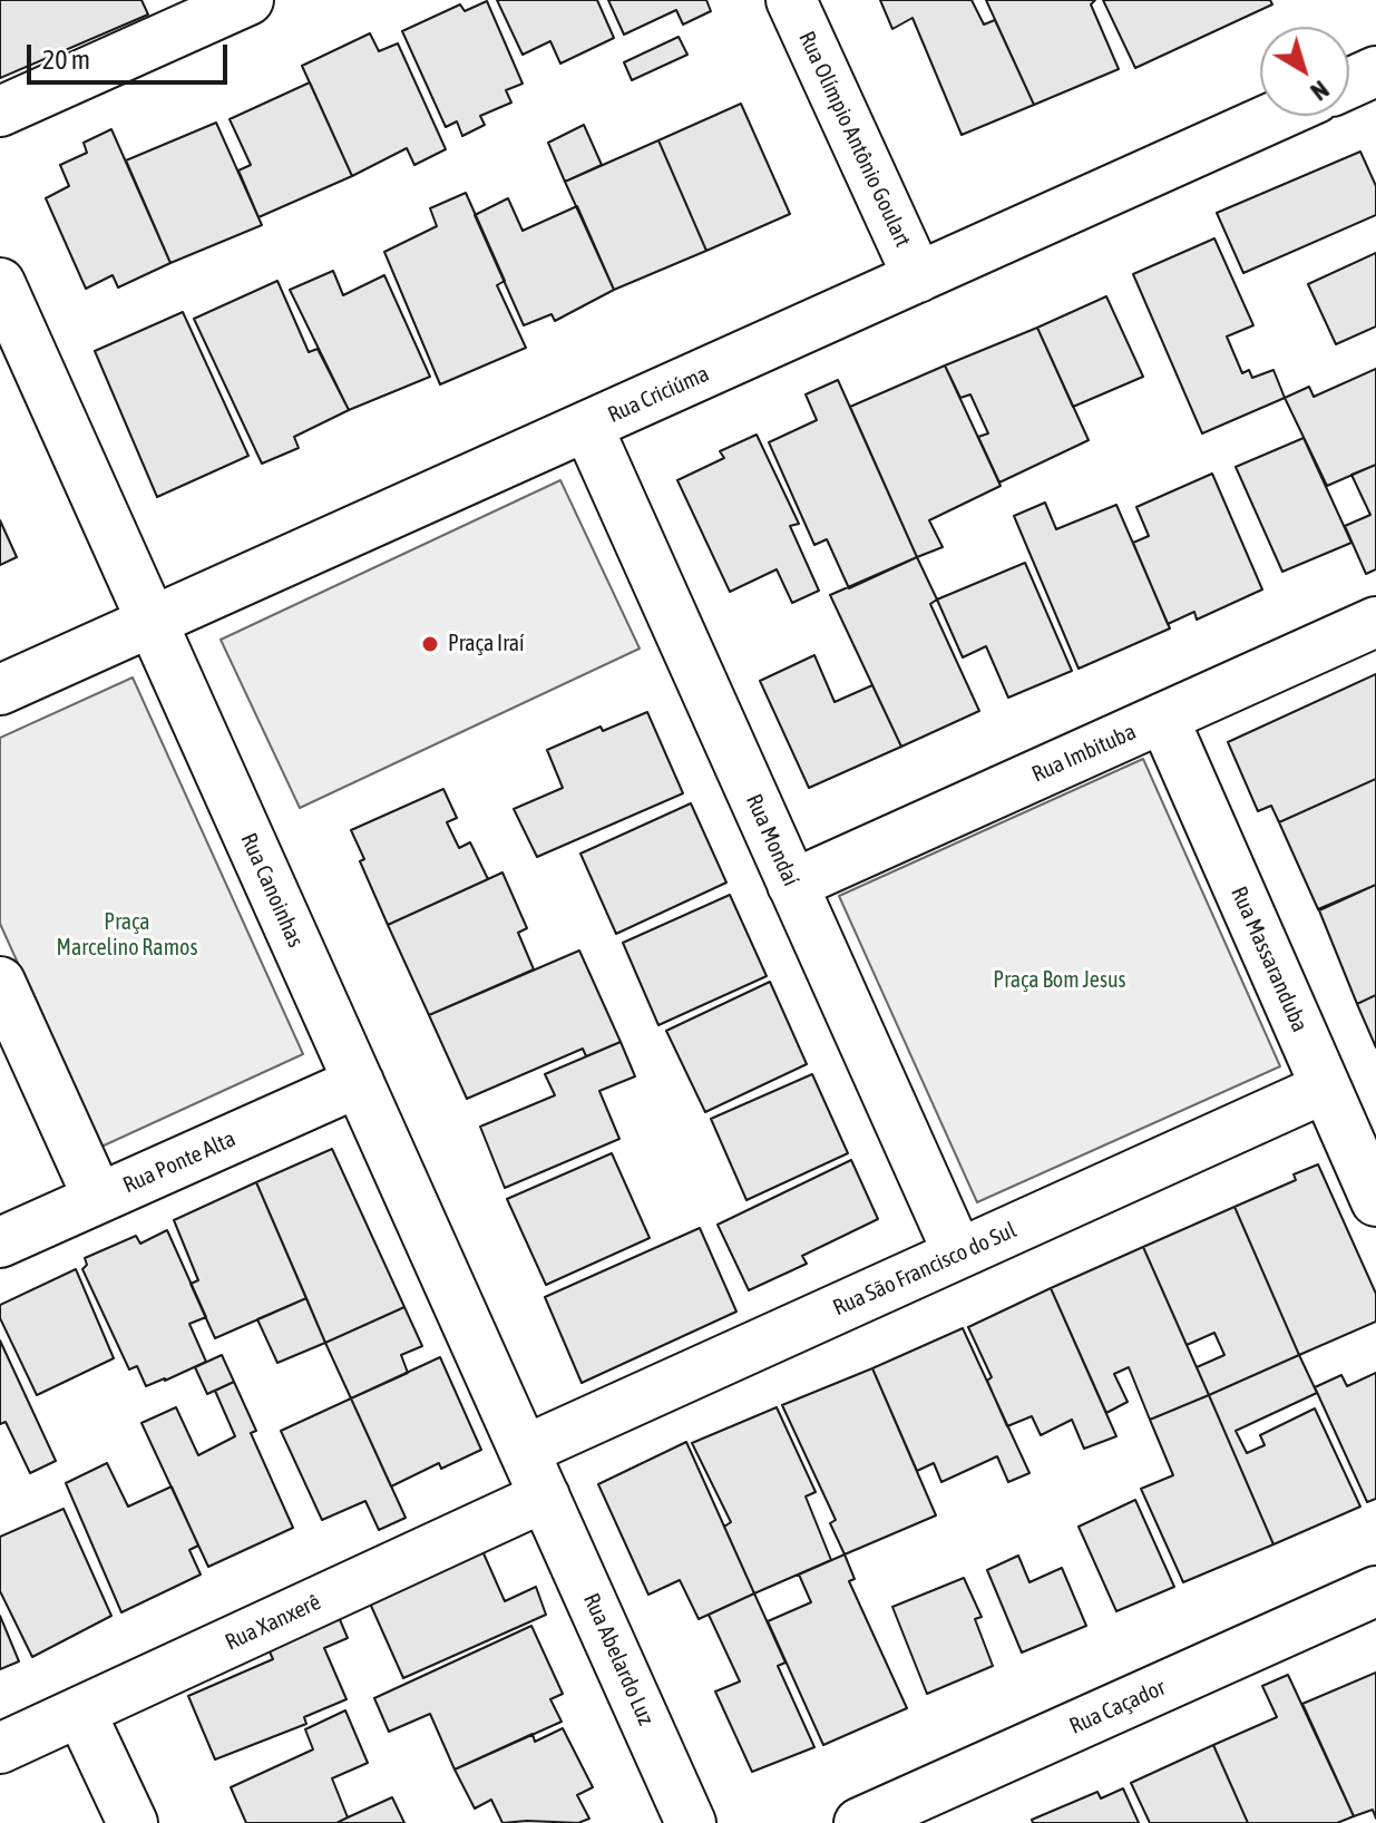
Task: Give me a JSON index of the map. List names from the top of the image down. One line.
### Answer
{"streets":{"street":["Rua Olímpio Antônio Goulart","Rua Criciúma","Rua Imbituba","Rua Mondaí","Rua Canoinhas","Rua Massaranduba","Rua Ponte Alta","Rua São Francisco do Sul","Rua Xanxerê","Rua Abelardo Luz","Rua Caçador"]},"crossings":[["Rua Olímpio Antônio Goulart","Rua Criciúma"],["Rua Criciúma","Rua Mondaí"],["Rua Criciúma","Rua Canoinhas"],["Rua Imbituba","Rua Mondaí"],["Rua Imbituba","Rua Massaranduba"],["Rua Mondaí","Rua São Francisco do Sul"],["Rua Canoinhas","Rua Ponte Alta"],["Rua Canoinhas","Rua São Francisco do Sul"],["Rua Canoinhas","Rua Xanxerê"],["Rua Canoinhas","Rua Abelardo Luz"],["Rua Massaranduba","Rua São Francisco do Sul"],["Rua Xanxerê","Rua Abelardo Luz"]],"parks":["Praça Marcelino Ramos","Praça Bom Jesus"],"places":["Praça Iraí"],"scale_bar":"20 m","north":"bottom right"}
